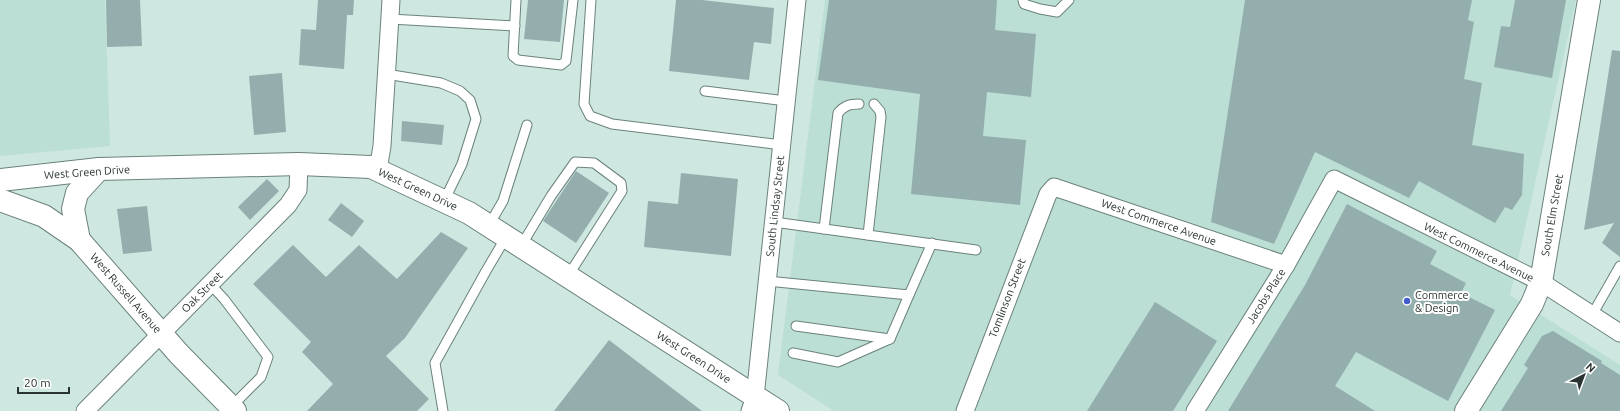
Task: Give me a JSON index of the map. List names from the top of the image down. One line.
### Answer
{"streets":{"main road":["West Green Drive","South Elm Street","West Russell Avenue"],"street":["South Lindsay Street","West Commerce Avenue","Oak Street","Jacobs Place","Tomlinson Street"]},"crossings":[["West Green Drive","South Lindsay Street"],["West Green Drive","Oak Street"],["South Elm Street","West Commerce Avenue"],["West Commerce Avenue","Jacobs Place"],["West Commerce Avenue","Tomlinson Street"],["Oak Street","West Russell Avenue"]],"places":["Commerce & Design"],"scale_bar":"20 m","north":"top right"}
